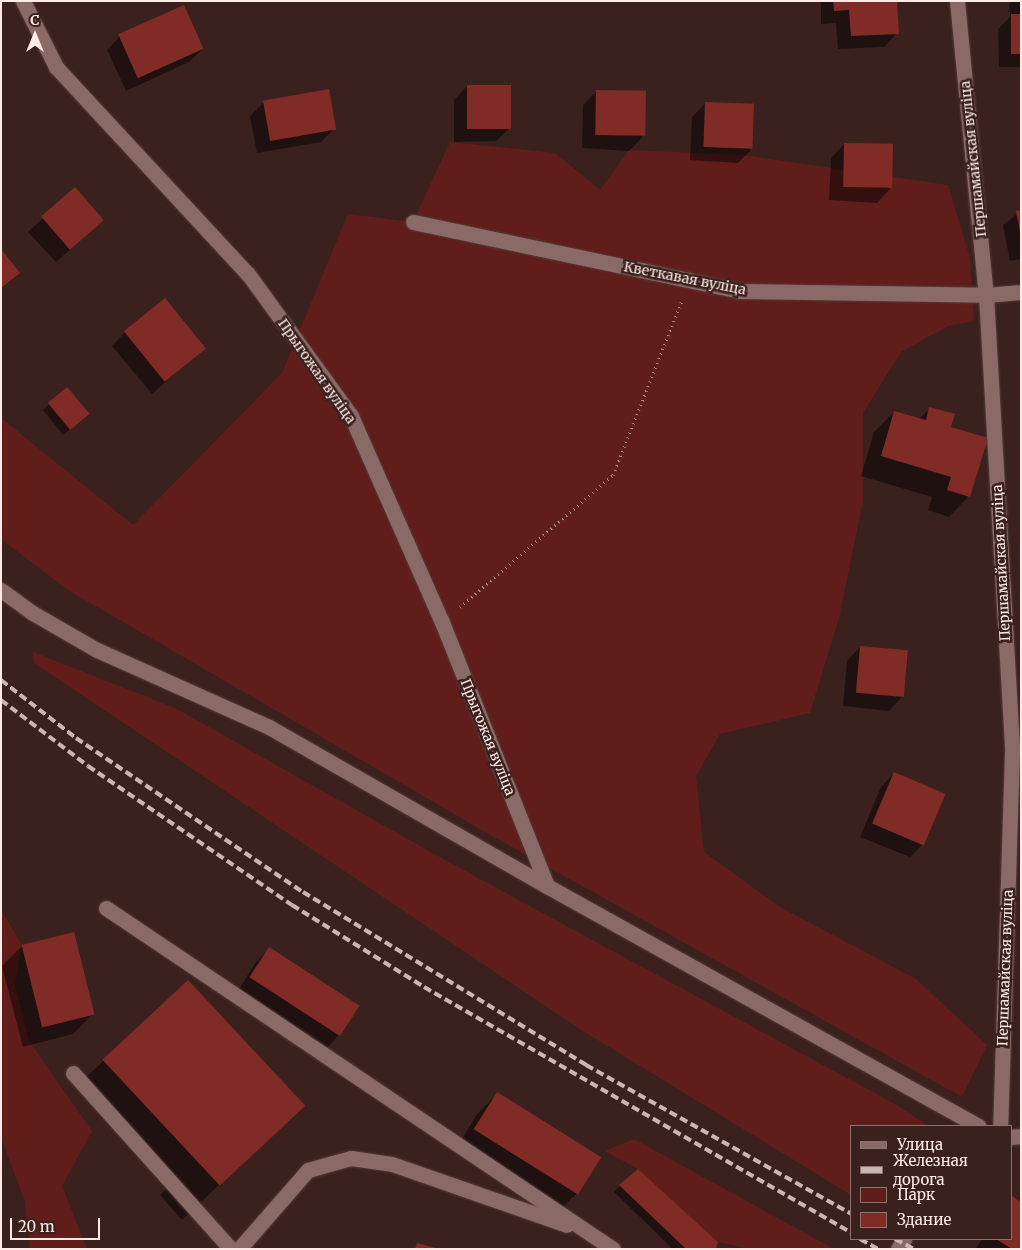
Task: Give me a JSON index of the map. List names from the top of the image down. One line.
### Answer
{"streets":{"street":["Першамайская вуліца","Кветкавая вуліца","Прыгожая вуліца"]},"crossings":[["Першамайская вуліца","Кветкавая вуліца"]],"legend":["Улица","Железная дорога","Парк","Здание"],"scale_bar":"20 m","north":"top"}
